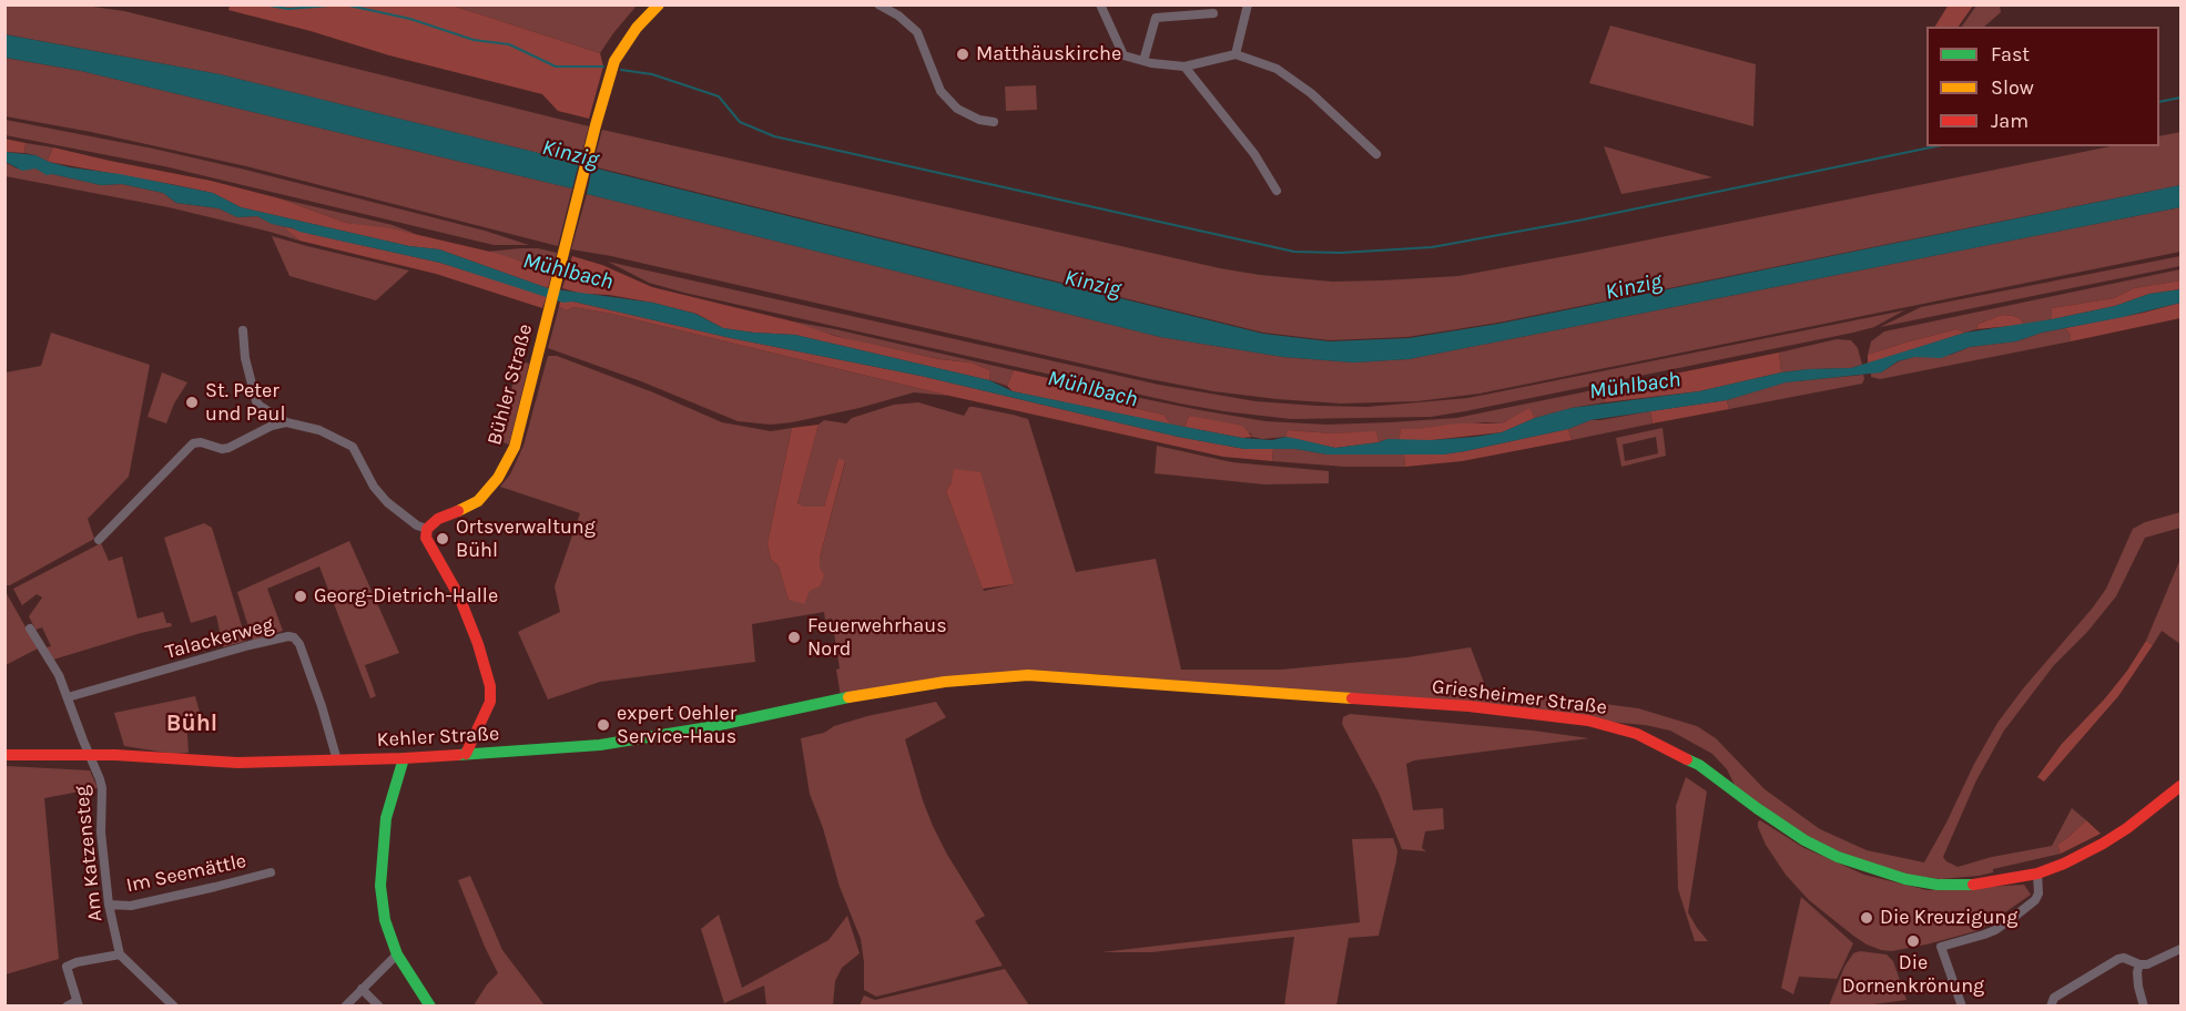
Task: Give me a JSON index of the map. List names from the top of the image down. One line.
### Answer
{"streets":{"main road":["Bühler Straße","Griesheimer Straße","Kehler Straße"],"street":["Talackerweg","Am Katzensteg","Im Seemättle"]},"crossings":[["Talackerweg","Kehler Straße"],["Talackerweg","Am Katzensteg"],["Griesheimer Straße","Kehler Straße"],["Kehler Straße","Am Katzensteg"],["Am Katzensteg","Im Seemättle"]],"districts":["Bühl"],"water":["Kinzig","Mühlbach"],"places":["Matthäuskirche","St. Peter und Paul","Ortsverwaltung Bühl","Georg-Dietrich-Halle","Feuerwehrhaus Nord","expert Oehler Service-Haus","Die Kreuzigung","Die Dornenkrönung"],"legend":["Fast","Slow","Jam"]}
